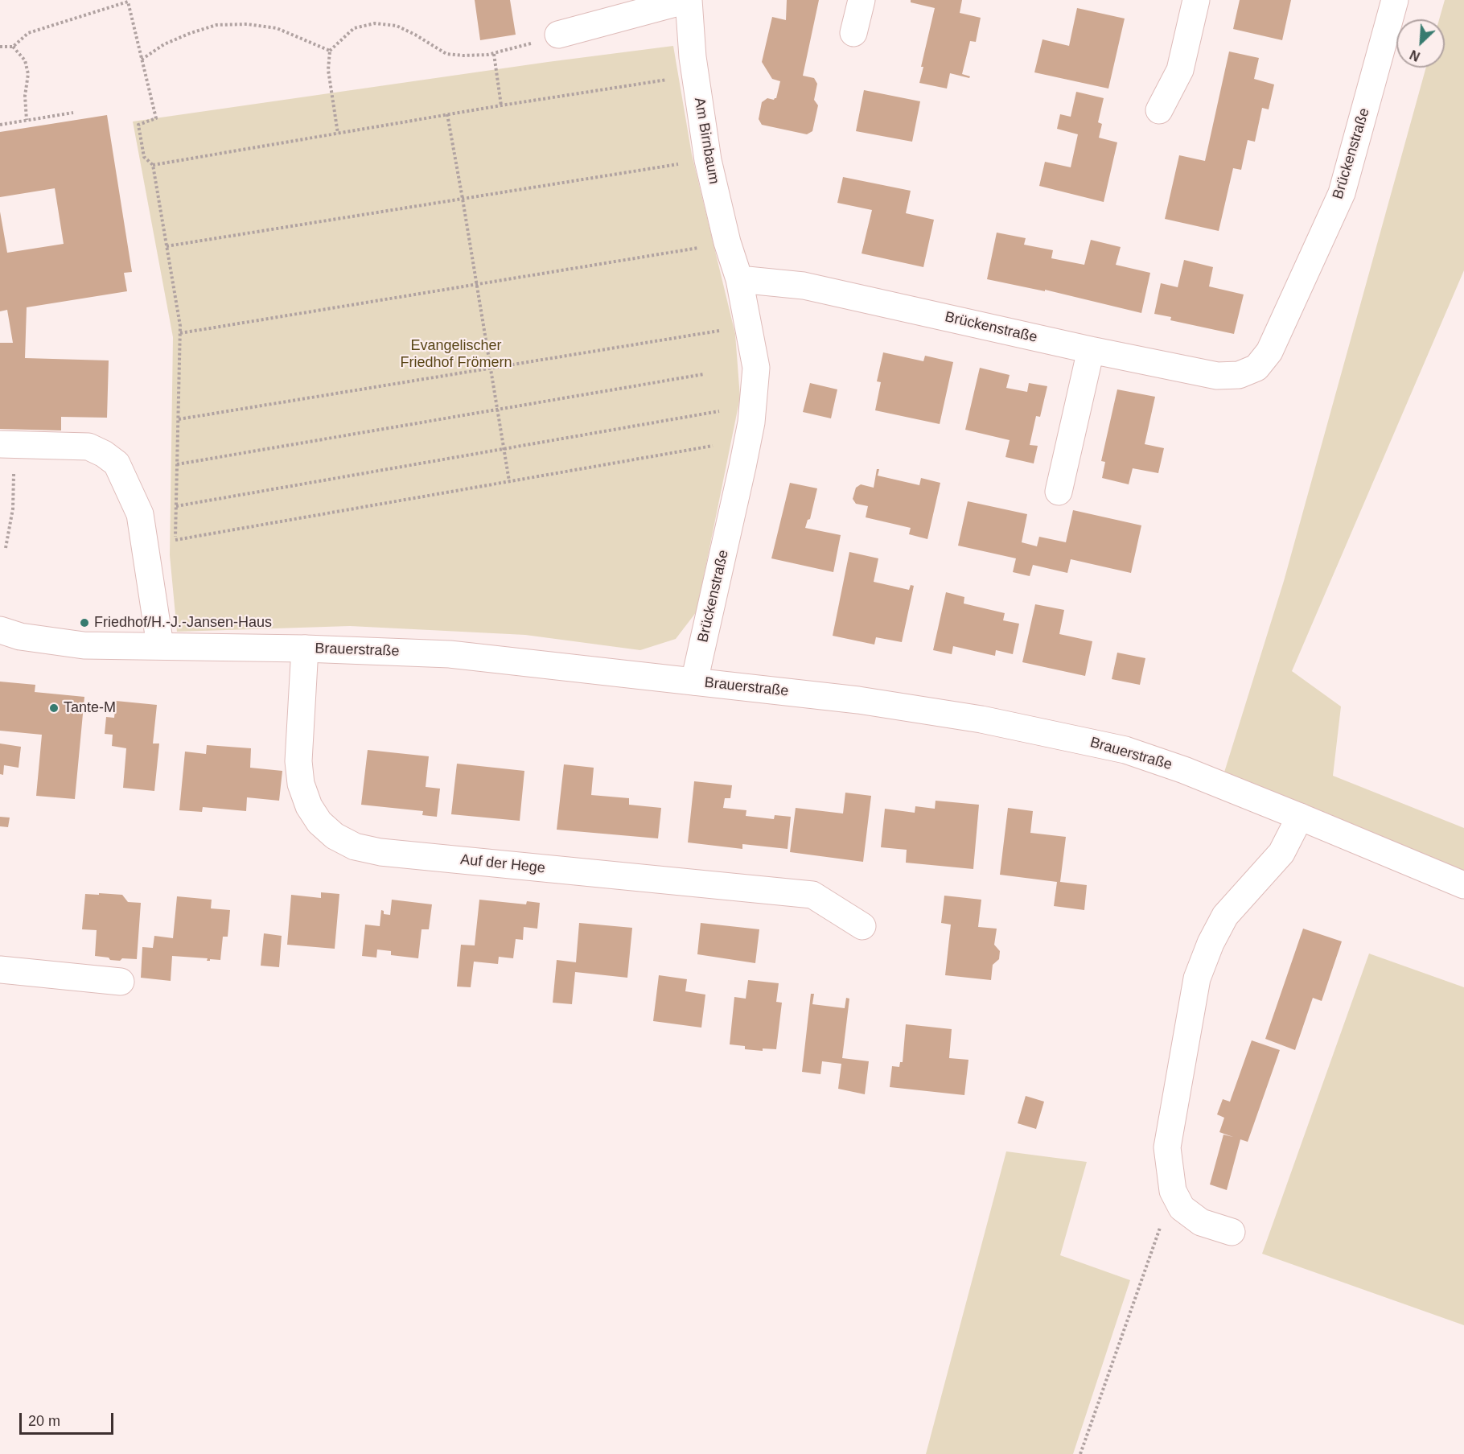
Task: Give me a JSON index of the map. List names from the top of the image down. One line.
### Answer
{"streets":{"street":["Am Birnbaum","Brückenstraße","Brauerstraße","Auf der Hege"]},"crossings":[["Am Birnbaum","Brückenstraße"],["Brückenstraße","Brauerstraße"],["Brauerstraße","Auf der Hege"]],"parks":["Evangelischer Friedhof Frömern"],"places":["Friedhof/H.-J.-Jansen-Haus","Tante-M"],"scale_bar":"20 m","north":"bottom left"}
